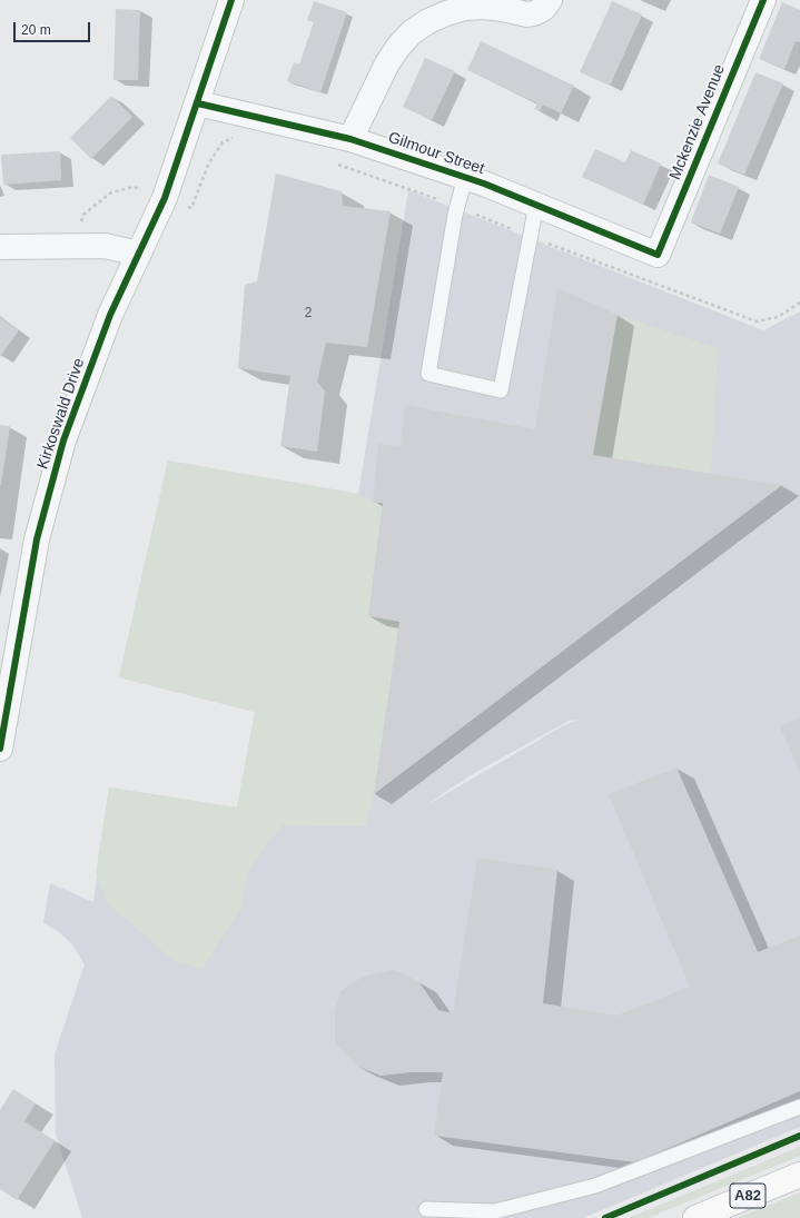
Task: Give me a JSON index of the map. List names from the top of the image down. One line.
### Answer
{"streets":{"main road":["A82"],"street":["Mckenzie Avenue","Gilmour Street","Kirkoswald Drive"]},"crossings":[["Mckenzie Avenue","Gilmour Street"],["Gilmour Street","Kirkoswald Drive"]],"house_numbers":["2"],"scale_bar":"20 m"}
